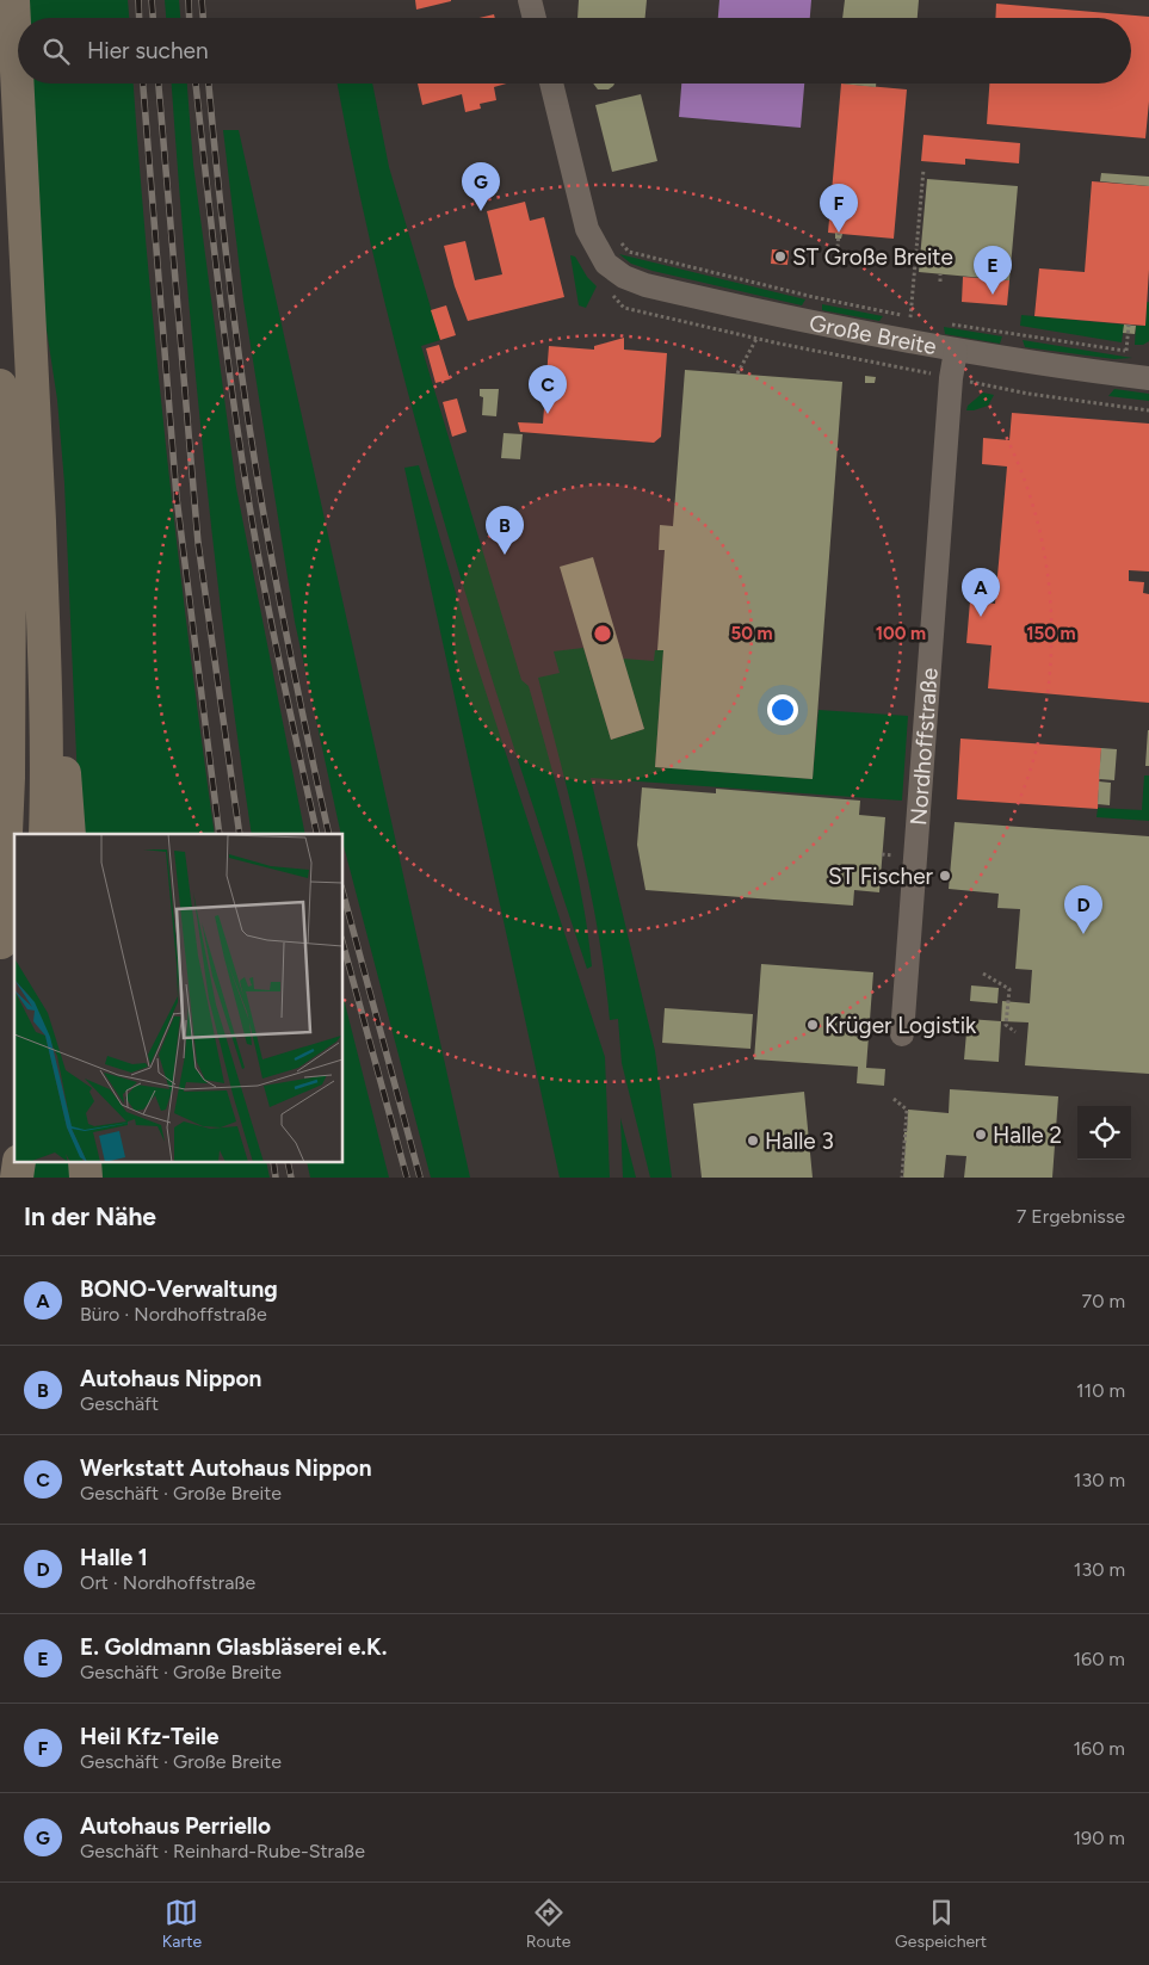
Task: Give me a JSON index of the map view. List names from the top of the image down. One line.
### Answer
{"streets":{"street":["Große Breite","Nordhoffstraße"]},"crossings":[["Große Breite","Nordhoffstraße"]],"places":["ST Große Breite","ST Fischer","Krüger Logistik","Halle 2","Halle 3"],"page":{"search":"Hier suchen","pins":["G","F","E","C","B","A","D"],"heading":["In der Nähe","7 Ergebnisse"],"list":[{"mark":"A","name":"BONO-Verwaltung","note":"Büro · Nordhoffstraße","value":"70 m"},{"mark":"B","name":"Autohaus Nippon","note":"Geschäft","value":"110 m"},{"mark":"C","name":"Werkstatt Autohaus Nippon","note":"Geschäft · Große Breite","value":"130 m"},{"mark":"D","name":"Halle 1","note":"Ort · Nordhoffstraße","value":"130 m"},{"mark":"E","name":"E. Goldmann Glasbläserei e.K.","note":"Geschäft · Große Breite","value":"160 m"},{"mark":"F","name":"Heil Kfz-Teile","note":"Geschäft · Große Breite","value":"160 m"},{"mark":"G","name":"Autohaus Perriello","note":"Geschäft · Reinhard-Rube-Straße","value":"190 m"}],"nav":["Karte","Route","Gespeichert"]},"rings":["50 m","100 m","150 m"]}
